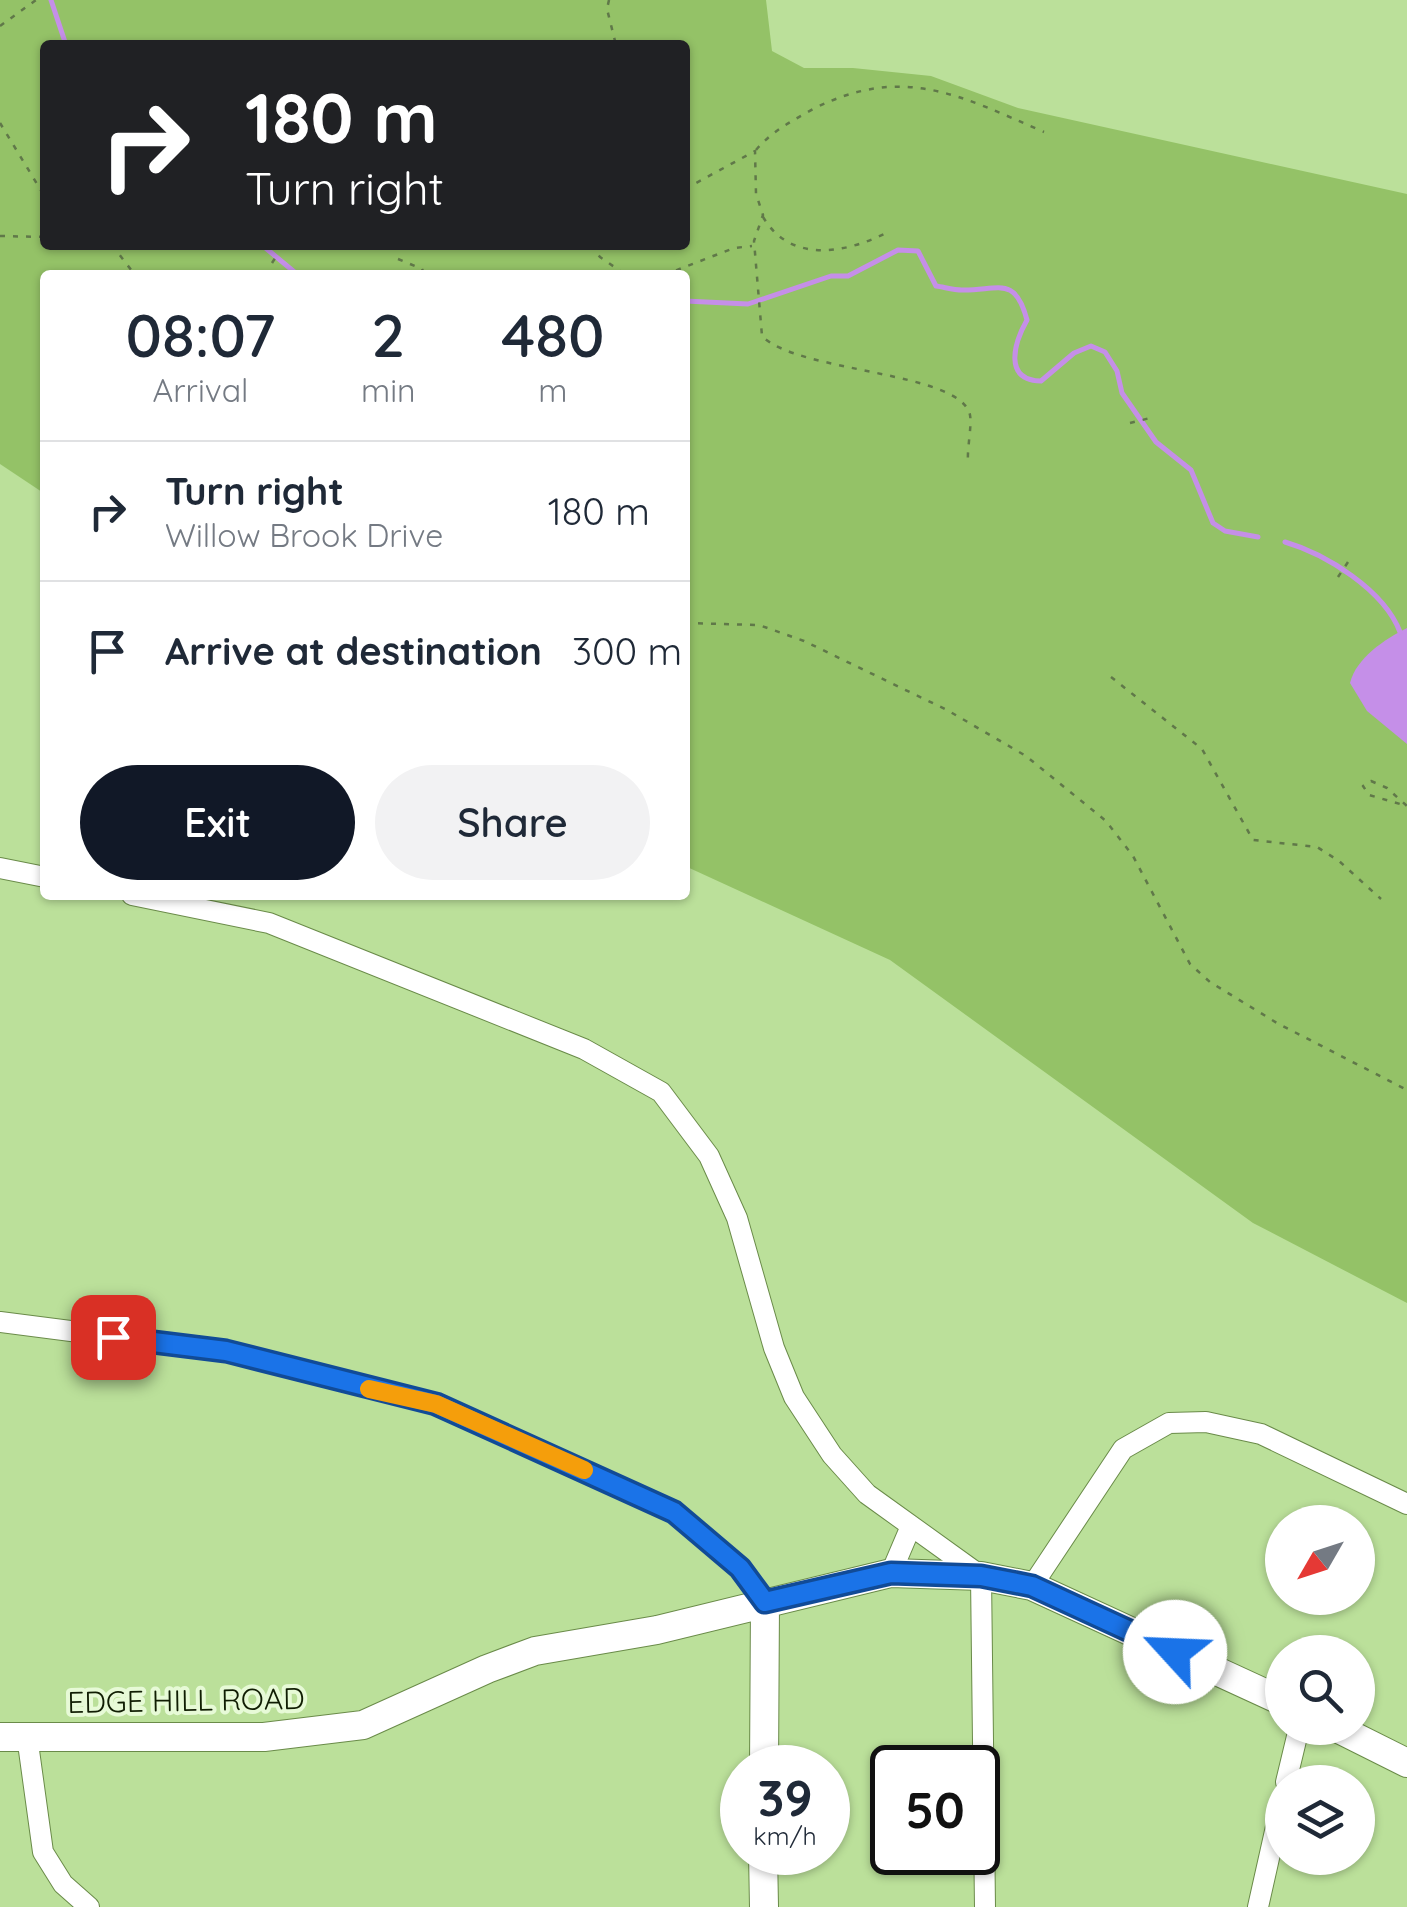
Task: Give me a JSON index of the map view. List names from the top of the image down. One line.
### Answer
{"streets":{"main road":["EDGE HILL ROAD"]},"north":"bottom left","page":{"turn":["180 m","Turn right"],"eta":["08:07","Arrival","2","min","480","m"],"list":[{"name":"Turn right","note":"Willow Brook Drive","value":"180 m"},{"name":"Arrive at destination","value":"300 m"}],"buttons":["Exit","Share"],"speed":"39 km/h","limit":"50"}}
